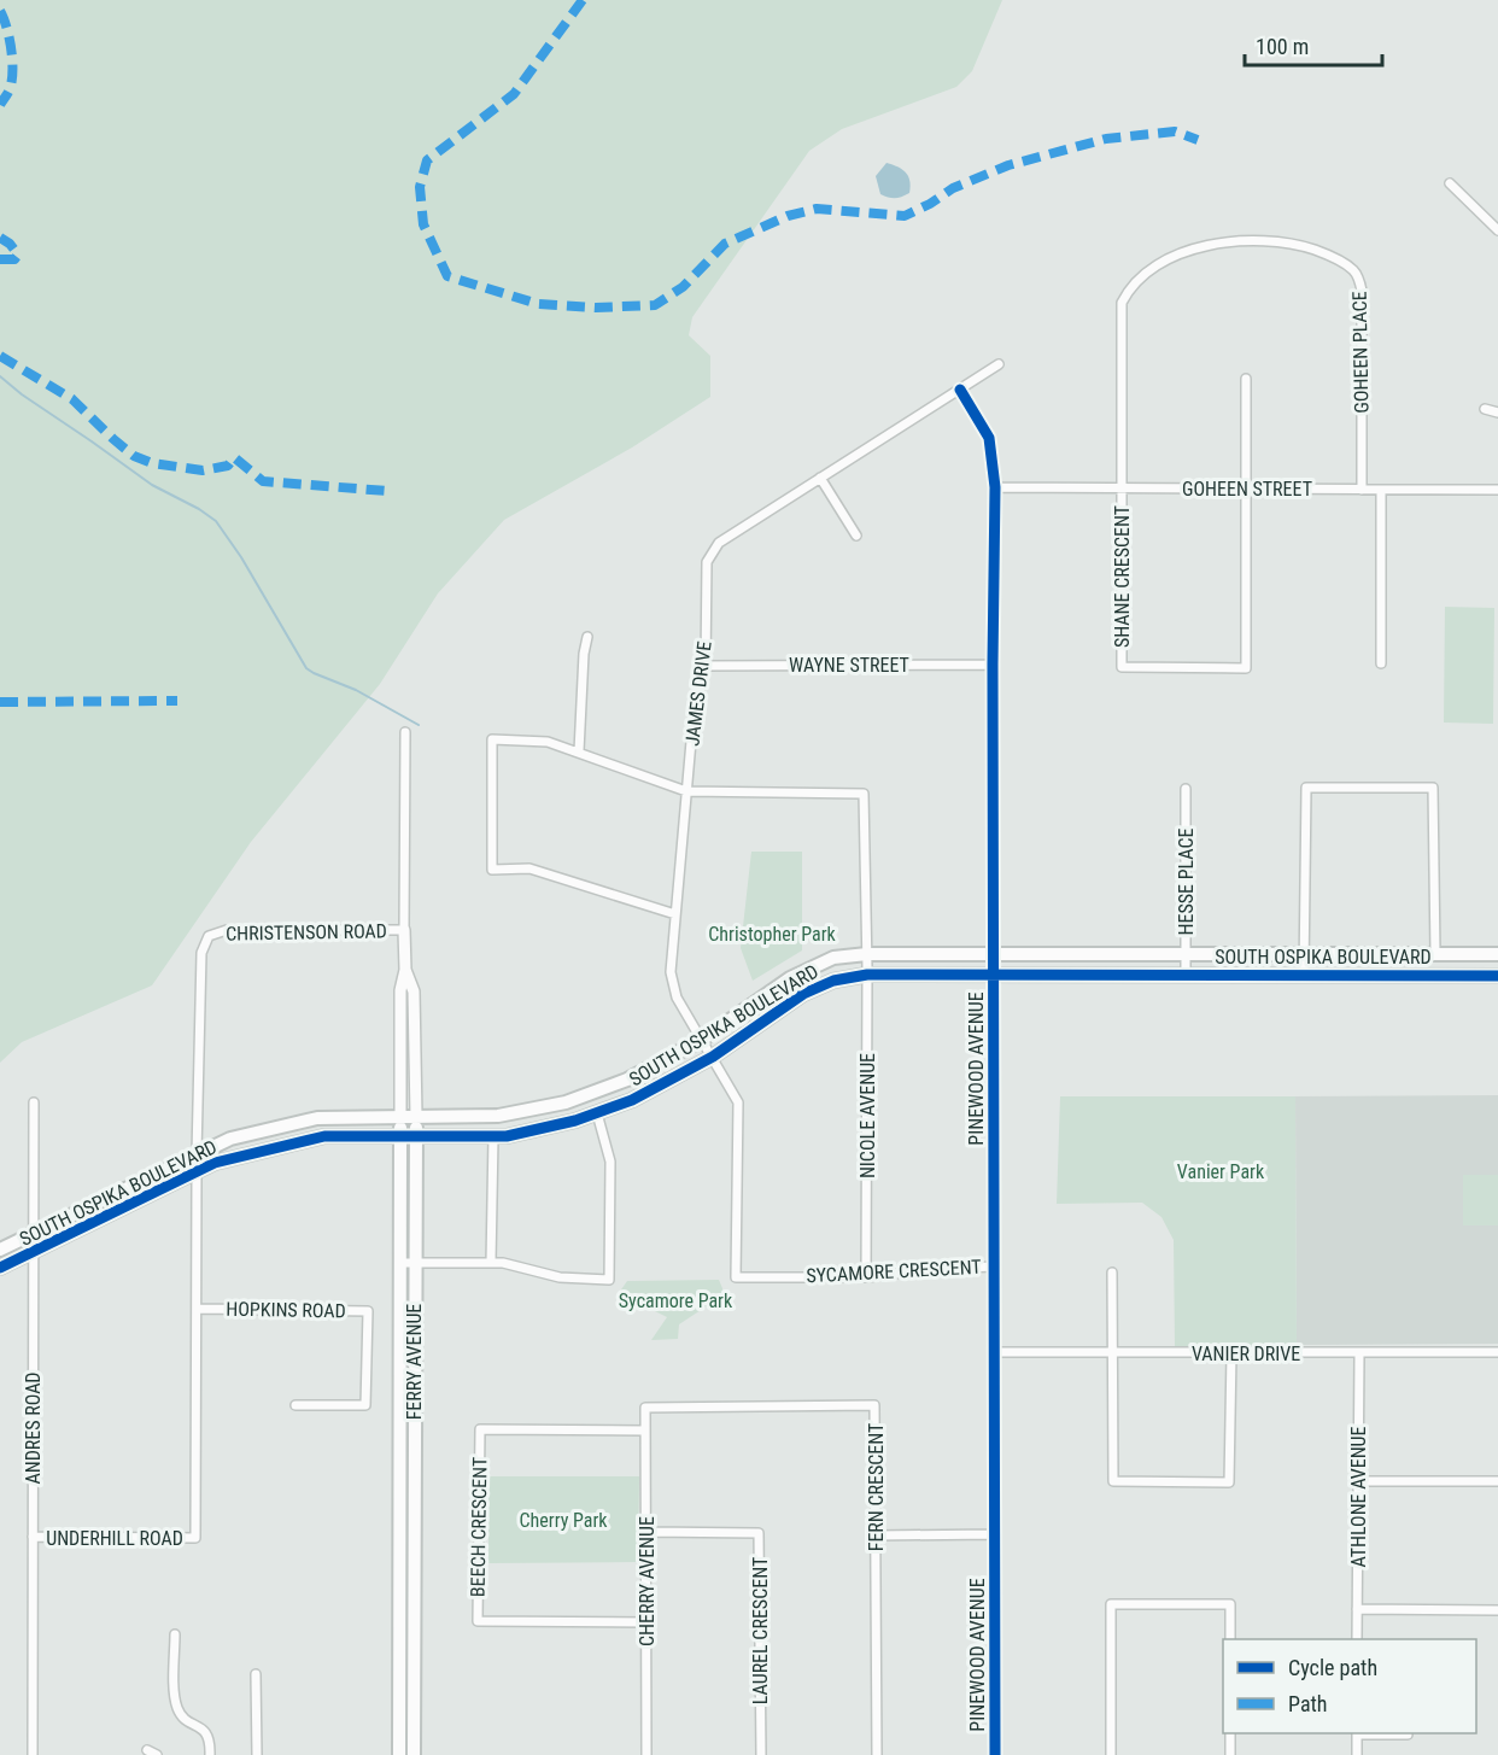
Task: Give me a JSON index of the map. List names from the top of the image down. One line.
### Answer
{"streets":{"main road":["SOUTH OSPIKA BOULEVARD","FERRY AVENUE"],"street":["GOHEEN PLACE","GOHEEN STREET","SHANE CRESCENT","WAYNE STREET","JAMES DRIVE","HESSE PLACE","CHRISTENSON ROAD","PINEWOOD AVENUE","NICOLE AVENUE","SYCAMORE CRESCENT","HOPKINS ROAD","VANIER DRIVE","ANDRES ROAD","FERN CRESCENT","ATHLONE AVENUE","BEECH CRESCENT","UNDERHILL ROAD","CHERRY AVENUE","LAUREL CRESCENT"]},"crossings":[["GOHEEN PLACE","GOHEEN STREET"],["GOHEEN PLACE","SHANE CRESCENT"],["GOHEEN STREET","SHANE CRESCENT"],["GOHEEN STREET","PINEWOOD AVENUE"],["WAYNE STREET","JAMES DRIVE"],["WAYNE STREET","PINEWOOD AVENUE"],["JAMES DRIVE","SOUTH OSPIKA BOULEVARD"],["JAMES DRIVE","PINEWOOD AVENUE"],["JAMES DRIVE","NICOLE AVENUE"],["JAMES DRIVE","SYCAMORE CRESCENT"],["HESSE PLACE","SOUTH OSPIKA BOULEVARD"],["CHRISTENSON ROAD","SOUTH OSPIKA BOULEVARD"],["CHRISTENSON ROAD","FERRY AVENUE"],["SOUTH OSPIKA BOULEVARD","PINEWOOD AVENUE"],["SOUTH OSPIKA BOULEVARD","NICOLE AVENUE"],["SOUTH OSPIKA BOULEVARD","SYCAMORE CRESCENT"],["SOUTH OSPIKA BOULEVARD","HOPKINS ROAD"],["SOUTH OSPIKA BOULEVARD","FERRY AVENUE"],["SOUTH OSPIKA BOULEVARD","ANDRES ROAD"],["PINEWOOD AVENUE","SYCAMORE CRESCENT"],["PINEWOOD AVENUE","VANIER DRIVE"],["NICOLE AVENUE","SYCAMORE CRESCENT"],["HOPKINS ROAD","UNDERHILL ROAD"],["VANIER DRIVE","ATHLONE AVENUE"],["ANDRES ROAD","UNDERHILL ROAD"],["FERN CRESCENT","CHERRY AVENUE"],["BEECH CRESCENT","CHERRY AVENUE"],["CHERRY AVENUE","LAUREL CRESCENT"]],"parks":["Christopher Park","Vanier Park","Sycamore Park","Cherry Park"],"legend":["Cycle path","Path"],"scale_bar":"100 m"}
